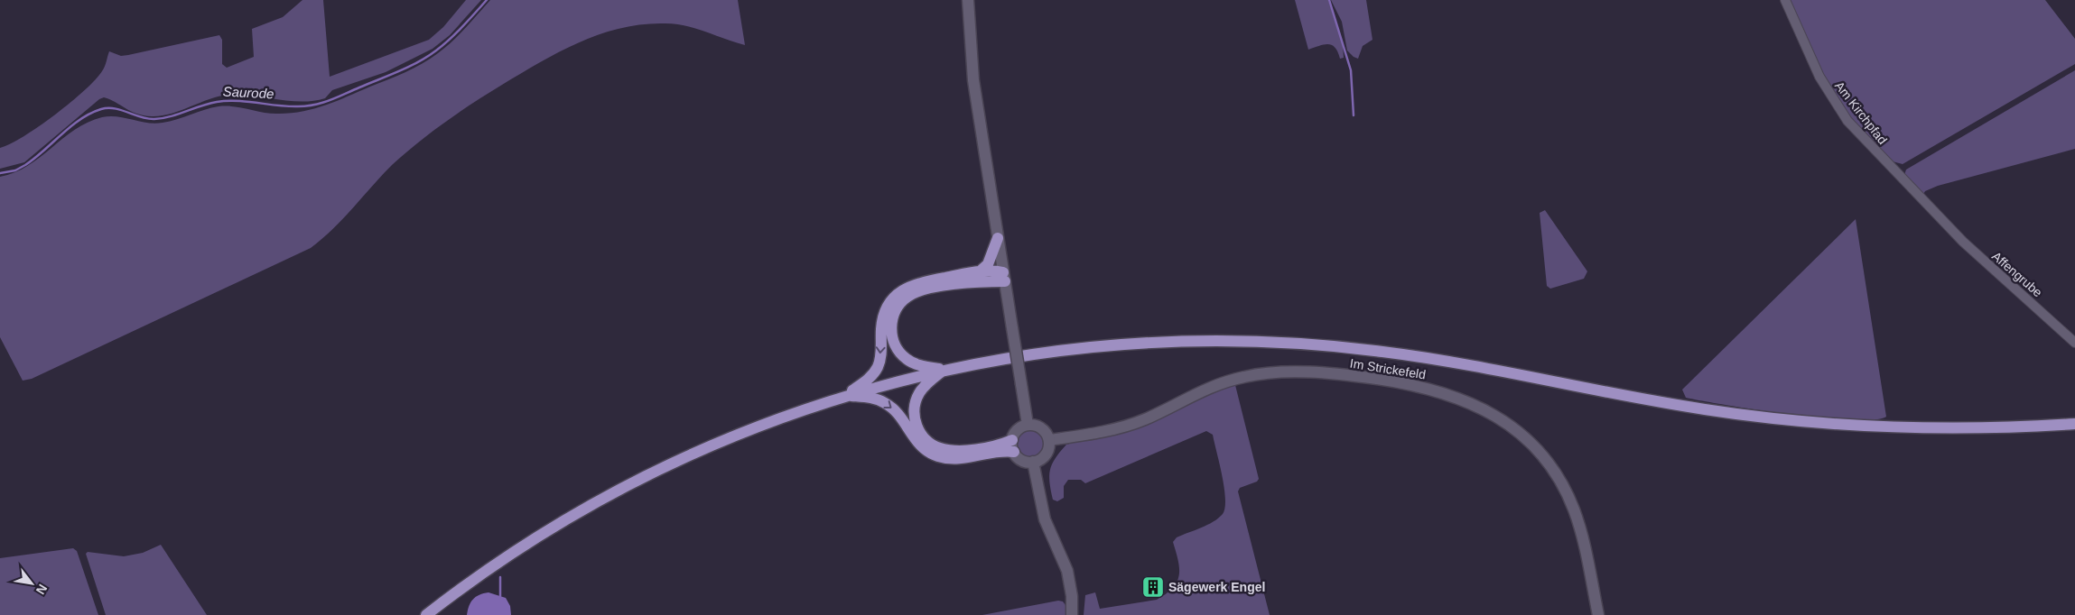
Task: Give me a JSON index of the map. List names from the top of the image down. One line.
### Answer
{"streets":{"street":["Am Kirchpfad","Affengrube","Im Strickefeld"]},"crossings":[["Am Kirchpfad","Affengrube"]],"water":["Saurode"],"places":{"building":["Sägewerk Engel"]},"north":"bottom right"}
